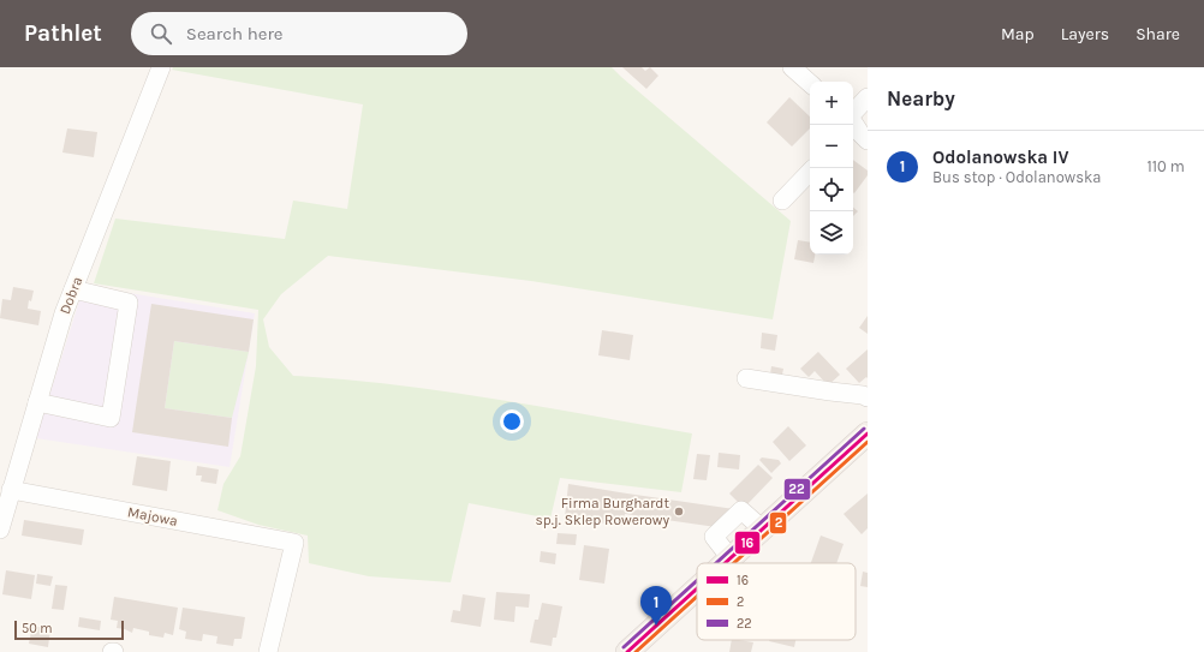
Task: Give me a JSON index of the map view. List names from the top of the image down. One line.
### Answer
{"streets":{"street":["Dobra","Majowa"]},"crossings":[["Dobra","Majowa"]],"places":["Firma Burghardt sp.j. Sklep Rowerowy"],"lines":["transit line 22","transit line 16","transit line 2"],"legend":["16","2","22"],"scale_bar":"50 m","page":{"header":"Pathlet","search":"Search here","nav":["Map","Layers","Share"],"heading":"Nearby","map_buttons":["+","−"],"list":[{"mark":"1","name":"Odolanowska IV","note":"Bus stop · Odolanowska","value":"110 m"}],"pins":"1","scale":"50 m"}}
